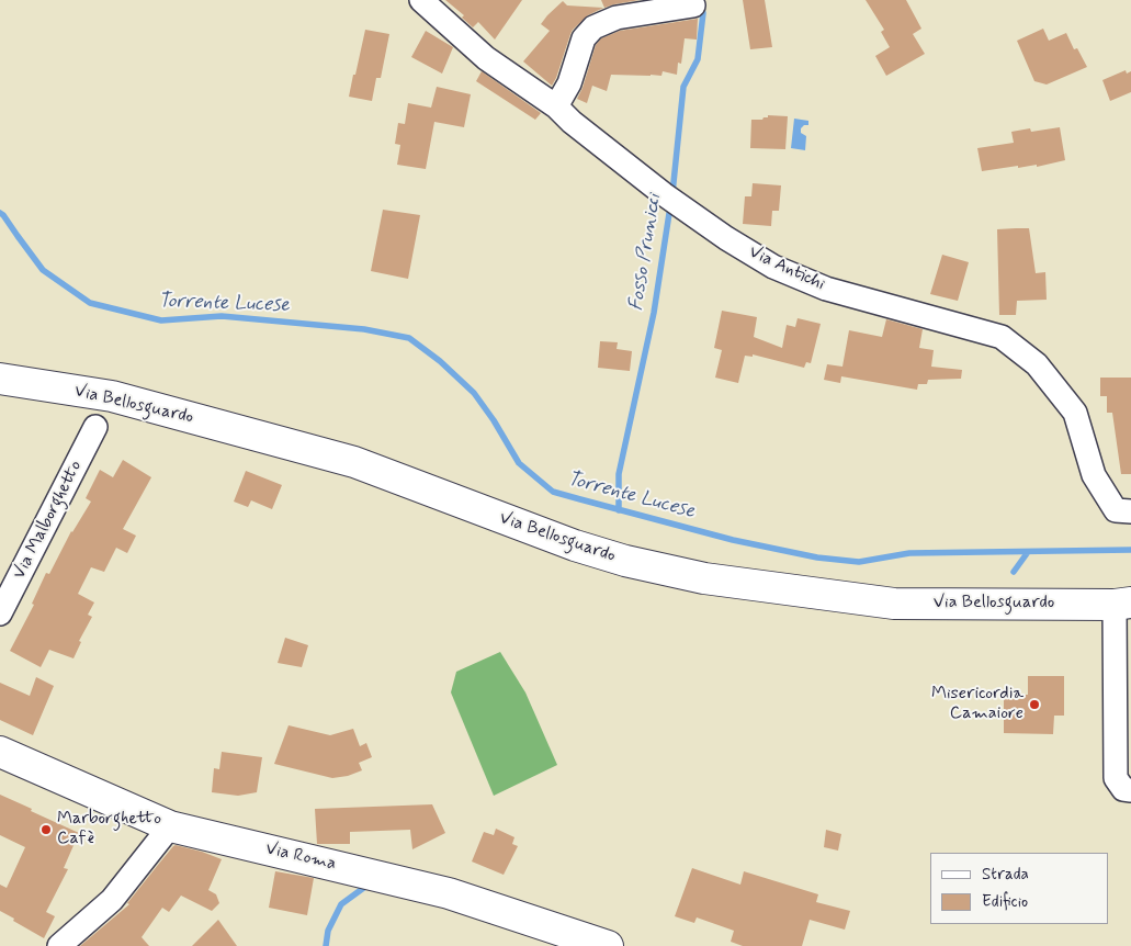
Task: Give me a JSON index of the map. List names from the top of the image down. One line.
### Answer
{"streets":{"main road":["Via Bellosguardo","Via Roma"],"street":["Via Antichi","Via Malborghetto"]},"water":["Fosso Prunicci","Torrente Lucese"],"places":["Misericordia Camaiore","Marborghetto Cafè"],"legend":["Strada","Edificio"]}
